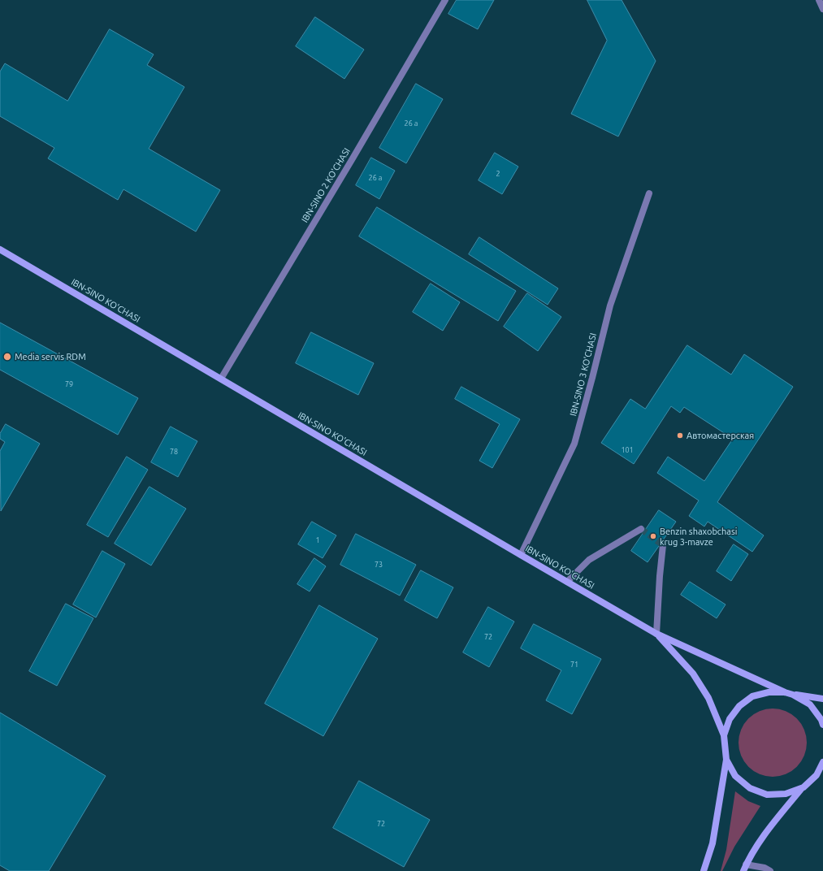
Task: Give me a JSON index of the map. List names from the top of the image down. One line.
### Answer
{"streets":{"main road":["IBN-SINO KO'CHASI"],"street":["IBN-SINO 2 KO'CHASI","IBN-SINO 3 KO'CHASI"]},"crossings":[["IBN-SINO 2 KO'CHASI","IBN-SINO KO'CHASI"],["IBN-SINO KO'CHASI","IBN-SINO 3 KO'CHASI"]],"places":["Media servis RDM","Автомастерская","Benzin shaxobchasi krug 3-mavze"],"house_numbers":["26 а","2","26 а","79","101","78","1","73","72","71","72"]}
